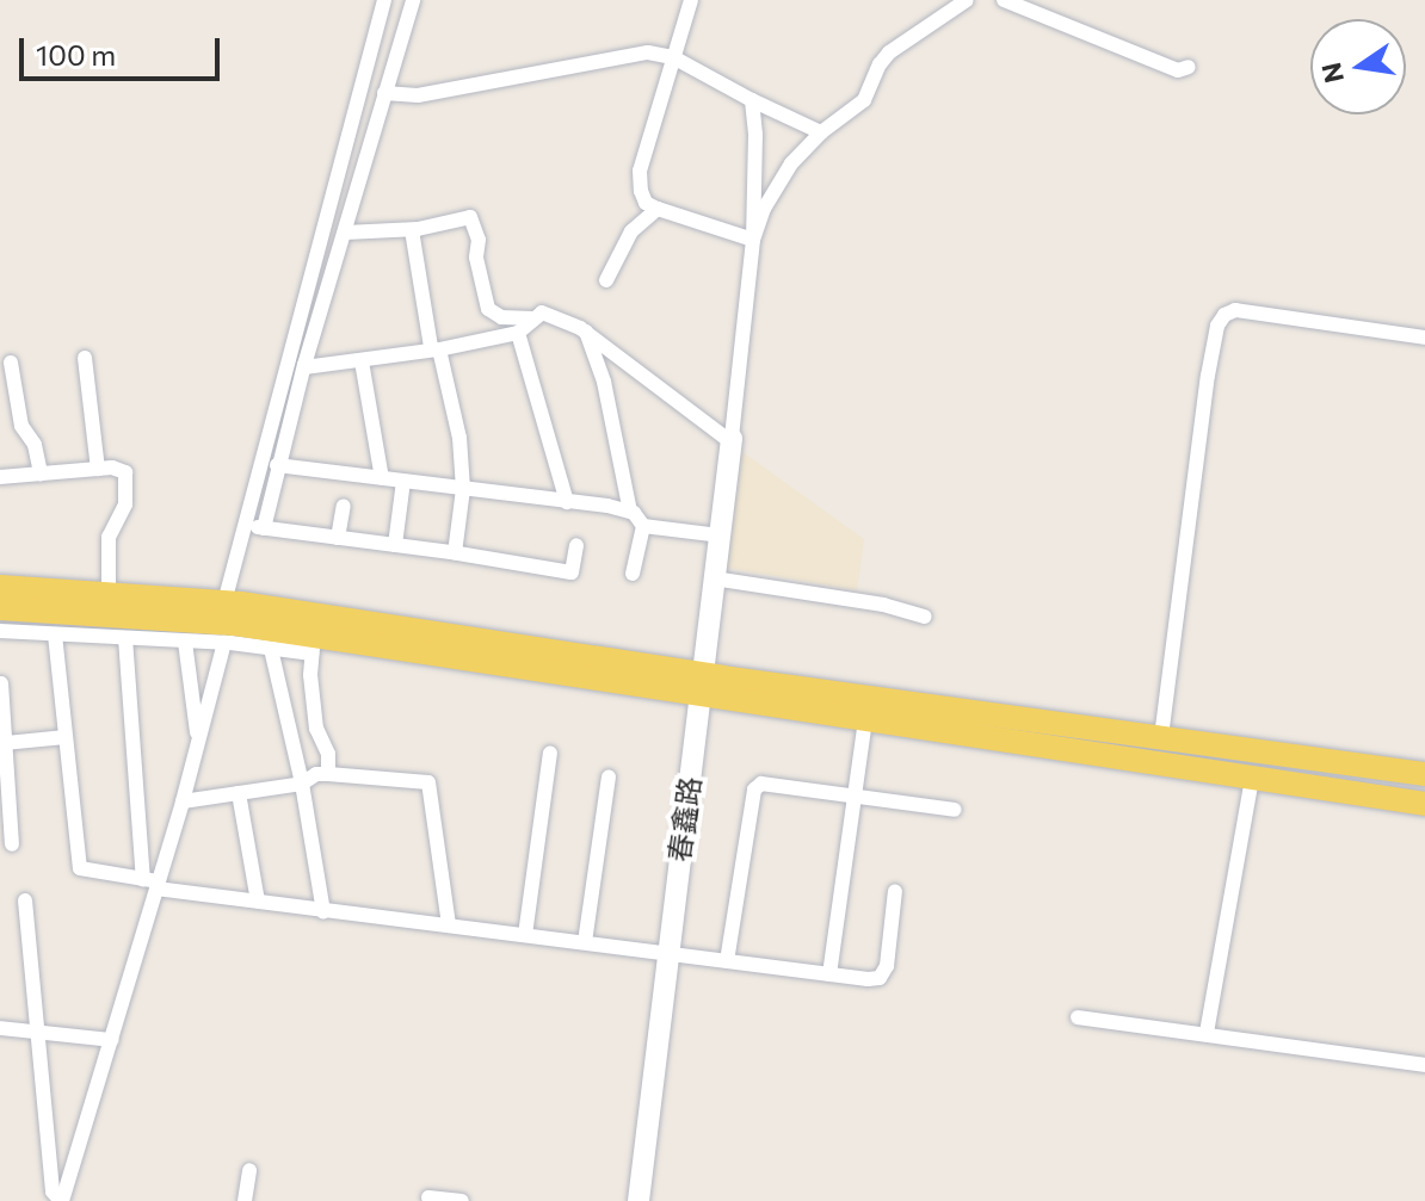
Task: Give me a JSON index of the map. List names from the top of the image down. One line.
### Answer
{"streets":{"main road":["春鑫路"]},"scale_bar":"100 m","north":"left"}
